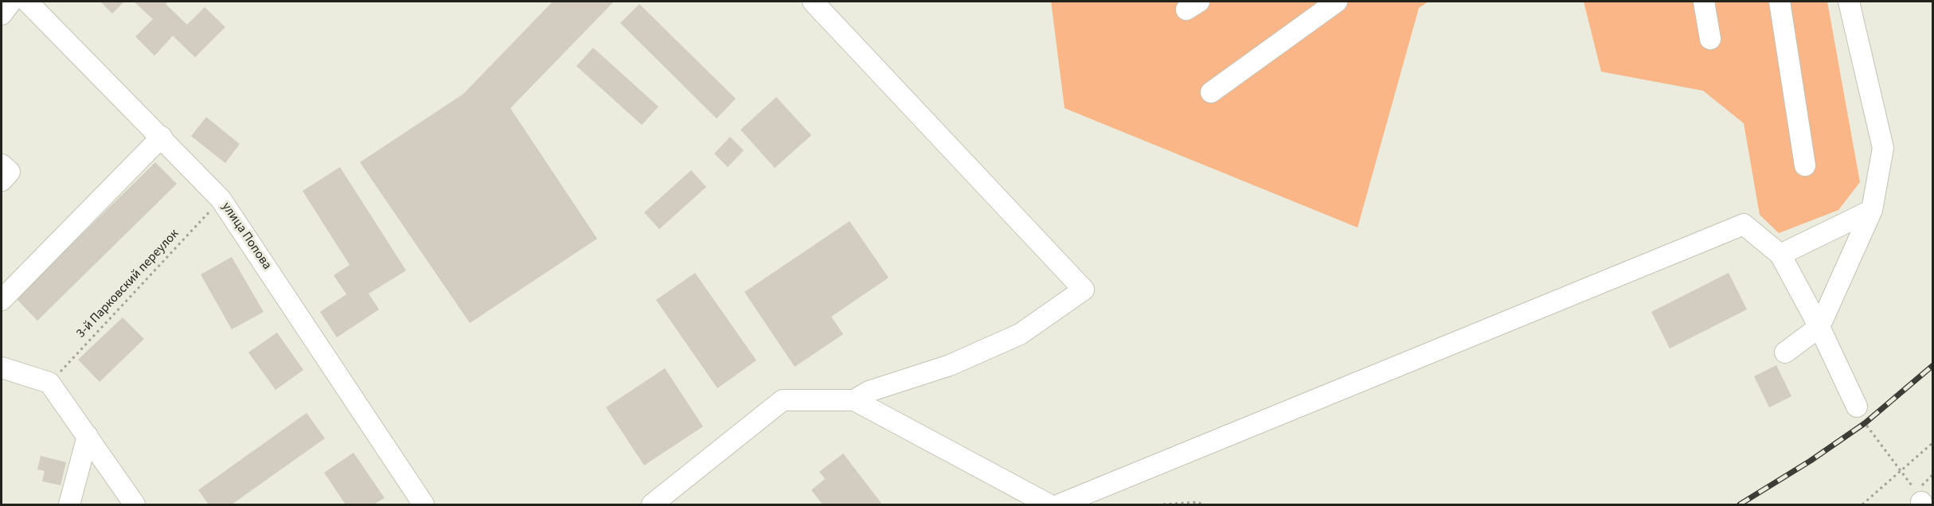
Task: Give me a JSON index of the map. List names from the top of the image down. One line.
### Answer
{"streets":{"street":["улица Попова"],"path":["3-й Парковский переулок"]}}
